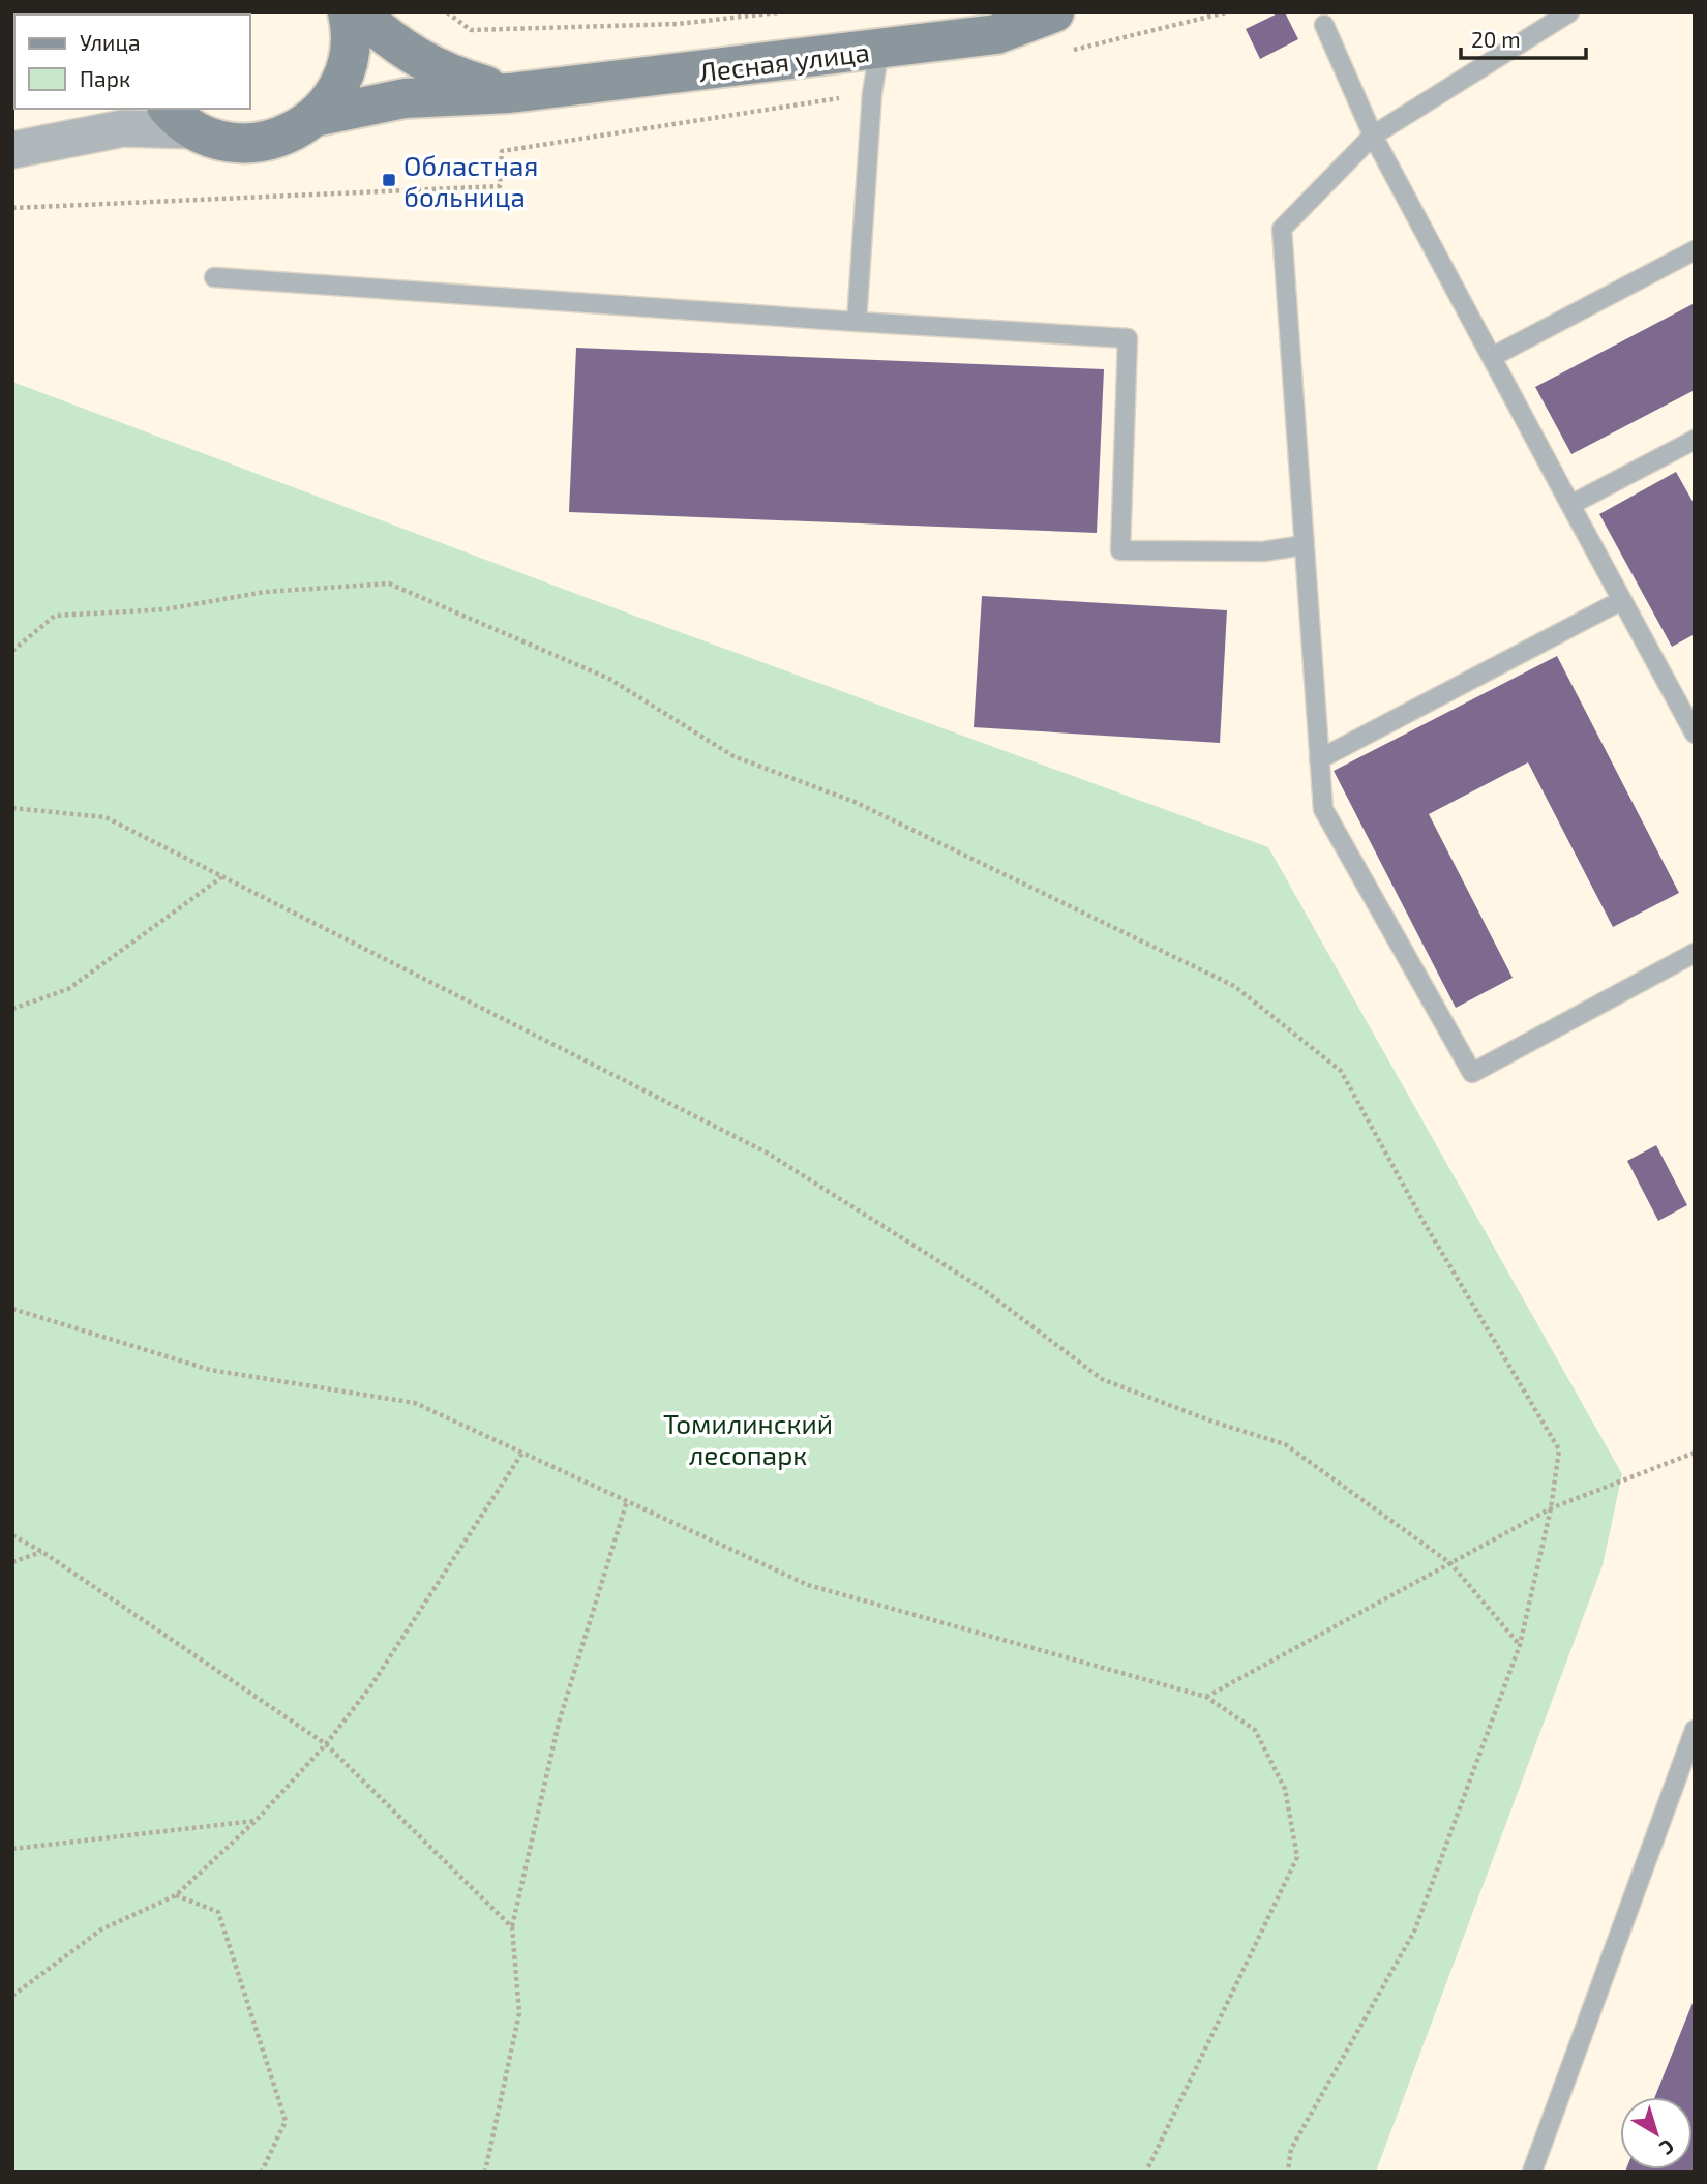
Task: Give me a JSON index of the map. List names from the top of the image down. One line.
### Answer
{"streets":{"main road":["Лесная улица"]},"parks":["Томилинский лесопарк"],"places":{"transit":["Областная больница"]},"legend":["Улица","Парк"],"scale_bar":"20 m","north":"bottom right"}
